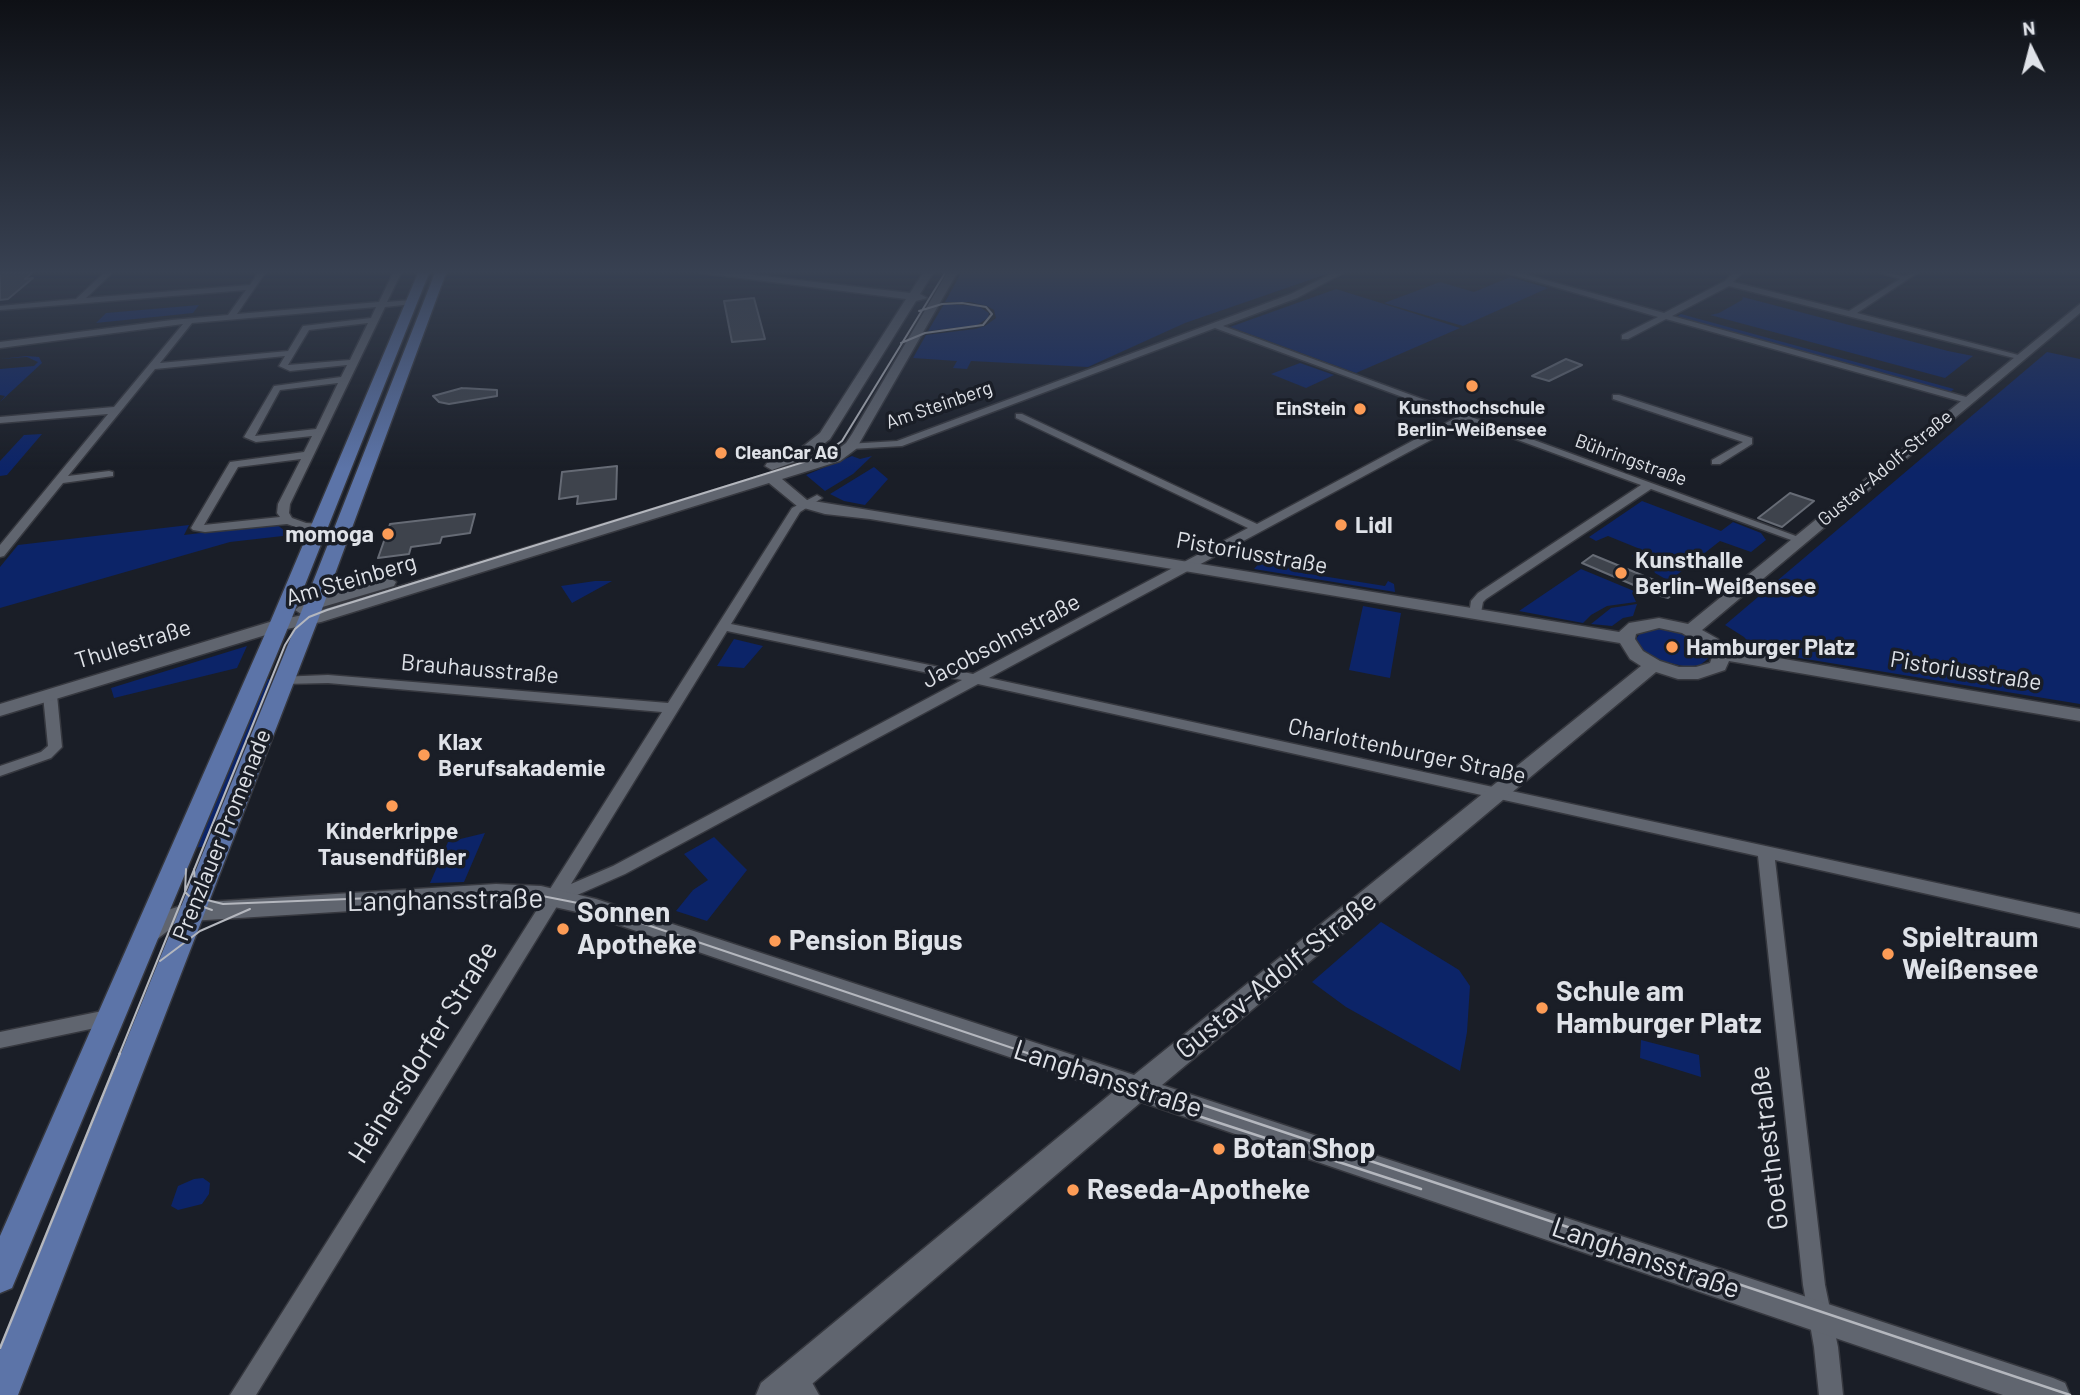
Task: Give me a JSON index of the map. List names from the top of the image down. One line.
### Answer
{"streets":{"main road":["Prenzlauer Promenade"],"street":["Am Steinberg","Bühringstraße","Gustav-Adolf-Straße","Pistoriusstraße","Jacobsohnstraße","Thulestraße","Brauhausstraße","Charlottenburger Straße","Langhansstraße","Heinersdorfer Straße","Goethestraße"]},"crossings":[["Am Steinberg","Pistoriusstraße"],["Am Steinberg","Thulestraße"],["Am Steinberg","Prenzlauer Promenade"],["Bühringstraße","Gustav-Adolf-Straße"],["Bühringstraße","Jacobsohnstraße"],["Gustav-Adolf-Straße","Charlottenburger Straße"],["Gustav-Adolf-Straße","Langhansstraße"],["Pistoriusstraße","Jacobsohnstraße"],["Pistoriusstraße","Heinersdorfer Straße"],["Jacobsohnstraße","Charlottenburger Straße"],["Jacobsohnstraße","Langhansstraße"],["Jacobsohnstraße","Heinersdorfer Straße"],["Thulestraße","Prenzlauer Promenade"],["Brauhausstraße","Prenzlauer Promenade"],["Brauhausstraße","Heinersdorfer Straße"],["Charlottenburger Straße","Heinersdorfer Straße"],["Charlottenburger Straße","Goethestraße"],["Prenzlauer Promenade","Langhansstraße"],["Langhansstraße","Heinersdorfer Straße"],["Langhansstraße","Goethestraße"]],"places":["Kunsthochschule Berlin-Weißensee","EinStein","CleanCar AG","Lidl","momoga","Kunsthalle Berlin-Weißensee","Hamburger Platz","Klax Berufsakademie","Kinderkrippe Tausendfüßler","Sonnen Apotheke","Pension Bigus","Spieltraum Weißensee","Schule am Hamburger Platz","Botan Shop","Reseda-Apotheke"],"north":"top"}
